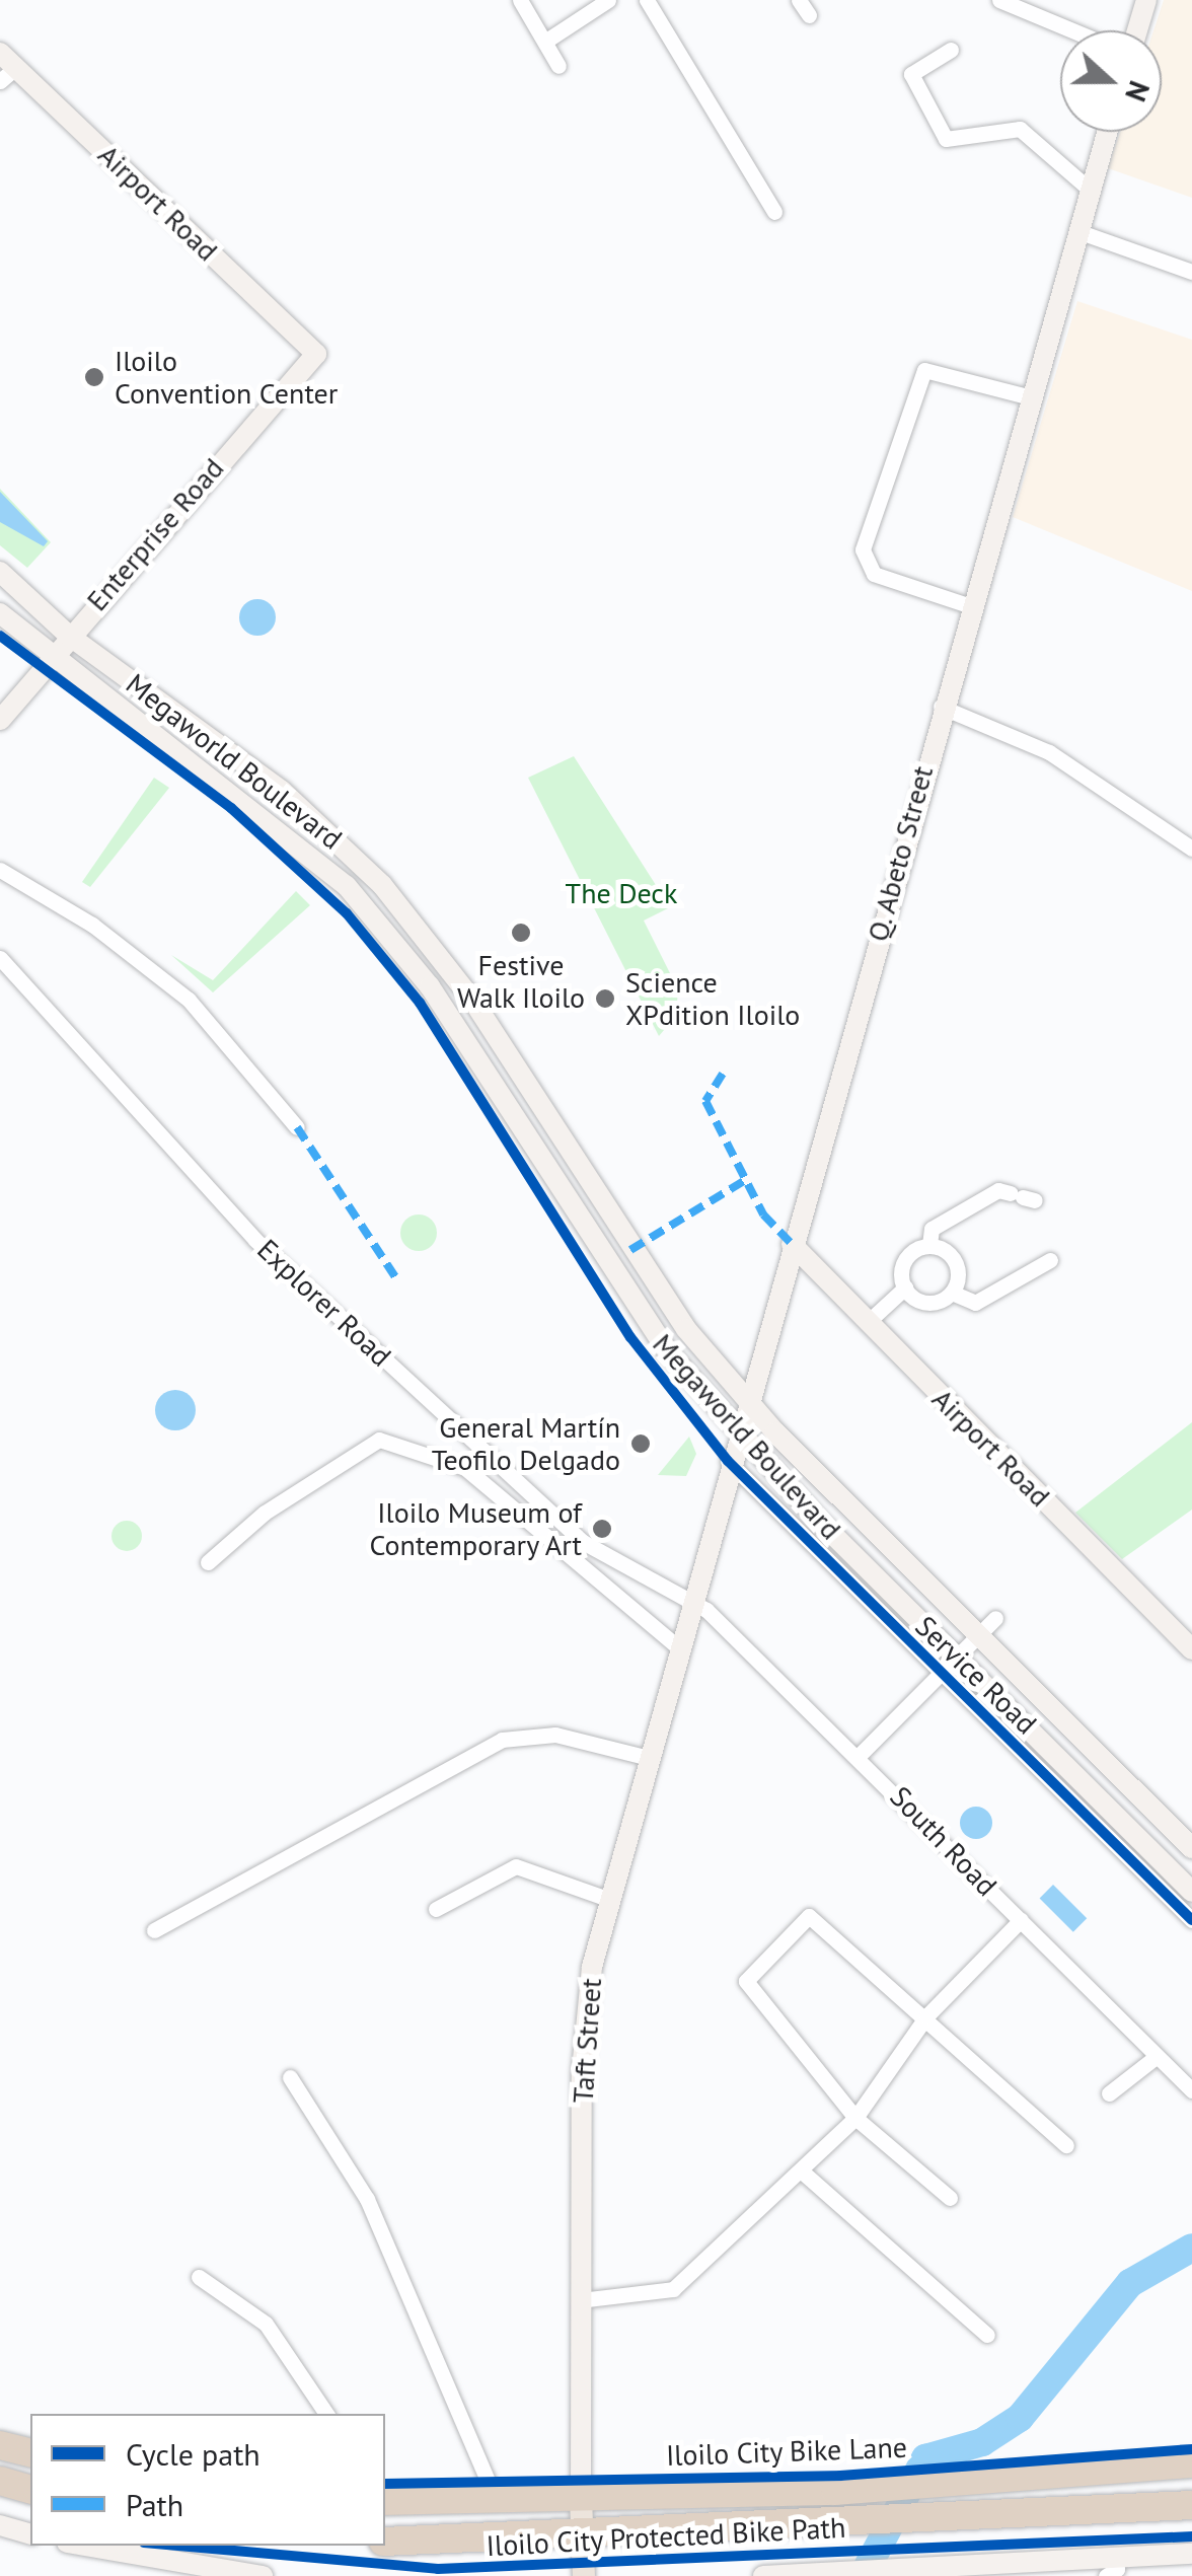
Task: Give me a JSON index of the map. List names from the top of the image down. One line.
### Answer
{"streets":{"main road":["Airport Road","Enterprise Road","Megaworld Boulevard","Q. Abeto Street","Taft Street"],"street":["Explorer Road","Service Road","South Road"],"cycle path":["Iloilo City Bike Lane","Iloilo City Protected Bike Path"]},"crossings":[["Airport Road","Enterprise Road"],["Airport Road","Q. Abeto Street"],["Enterprise Road","Megaworld Boulevard"],["Megaworld Boulevard","Q. Abeto Street"],["Q. Abeto Street","Explorer Road"],["Q. Abeto Street","Service Road"],["Q. Abeto Street","South Road"],["Q. Abeto Street","Taft Street"],["Explorer Road","South Road"],["Explorer Road","Taft Street"],["South Road","Taft Street"]],"parks":["The Deck"],"places":["Iloilo Convention Center","Festive Walk Iloilo","Science XPdition Iloilo","General Martín Teofilo Delgado","Iloilo Museum of Contemporary Art"],"legend":["Cycle path","Path"],"north":"right"}
